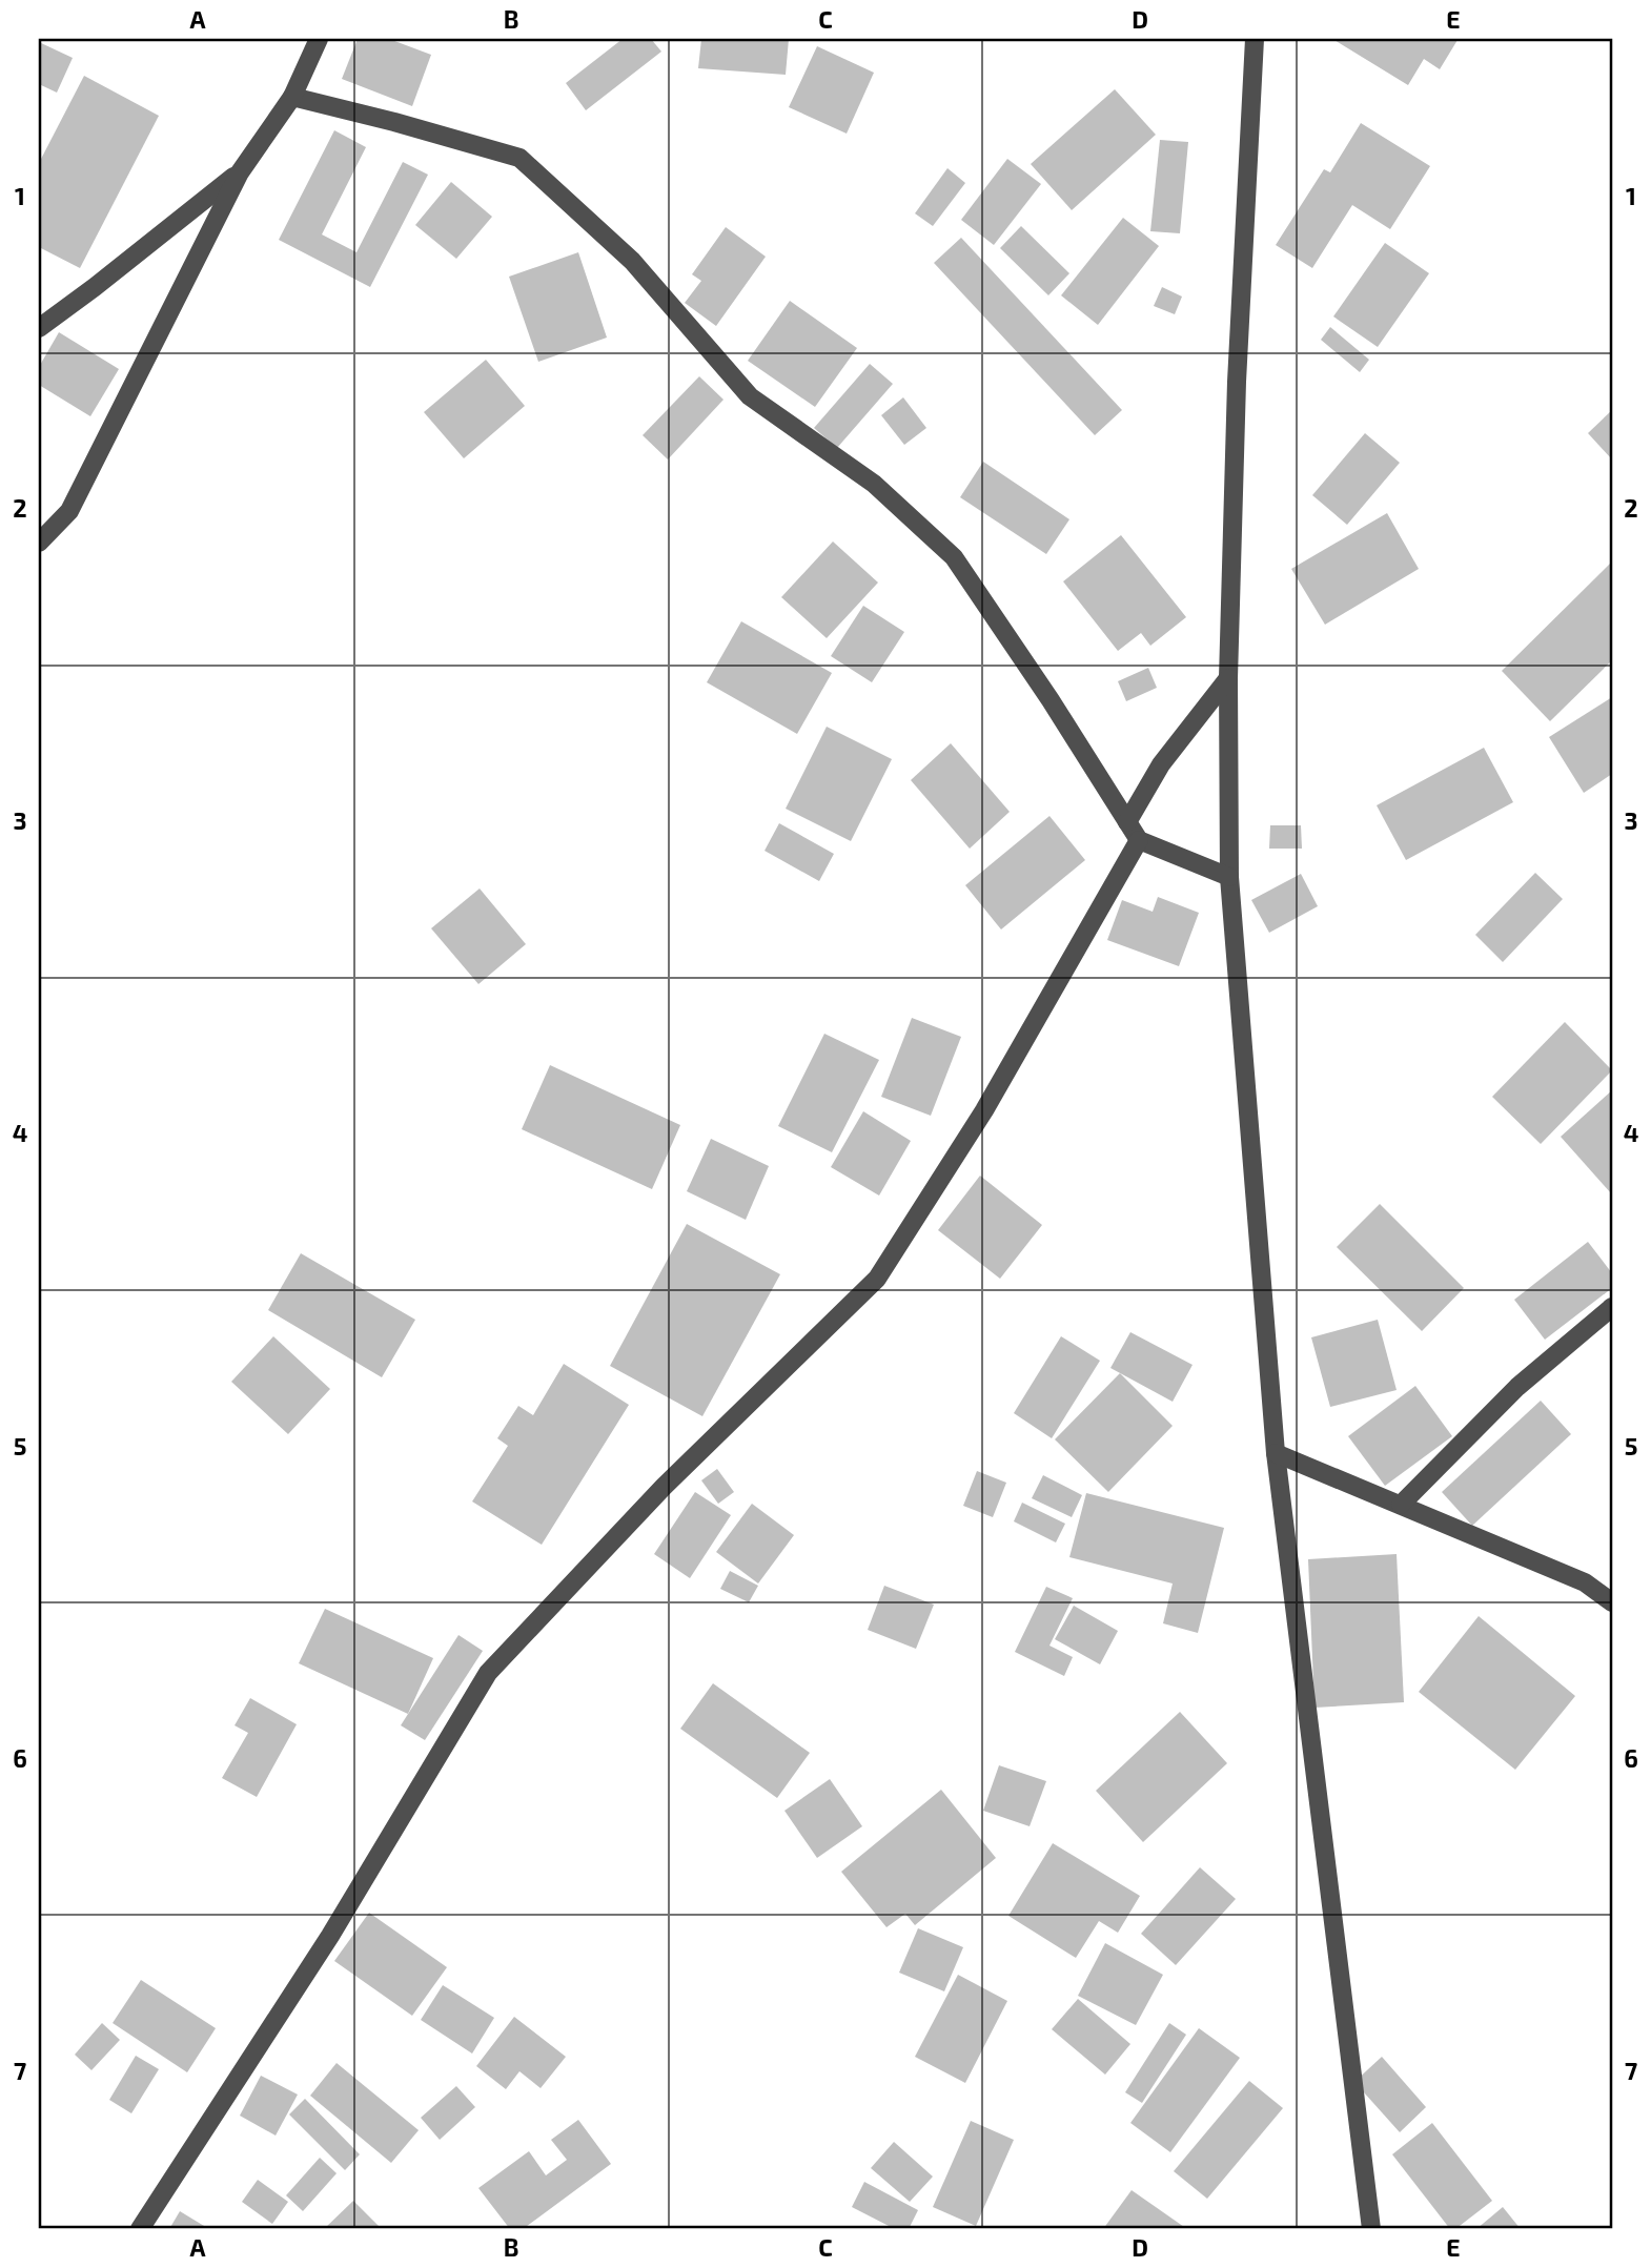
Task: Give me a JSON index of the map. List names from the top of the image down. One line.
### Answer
{"grid":{"columns":["A","B","C","D","E"],"rows":["1","2","3","4","5","6","7"]}}
